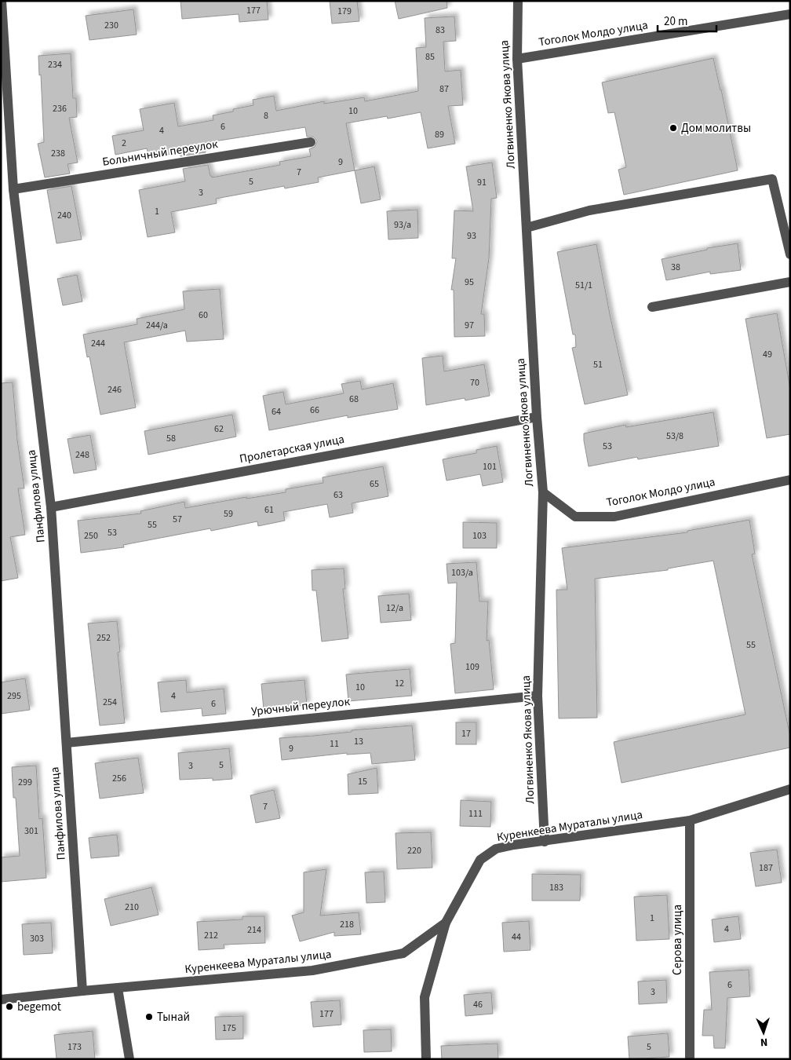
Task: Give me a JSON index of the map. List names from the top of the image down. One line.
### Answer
{"streets":{"street":["Тоголок Молдо улица","Логвиненко Якова улица","Больничный переулок","Пролетарская улица","Панфилова улица","Урючный переулок","Куренкеева Мураталы улица","Серова улица"]},"crossings":[["Тоголок Молдо улица","Логвиненко Якова улица"],["Логвиненко Якова улица","Пролетарская улица"],["Логвиненко Якова улица","Урючный переулок"],["Логвиненко Якова улица","Куренкеева Мураталы улица"],["Больничный переулок","Панфилова улица"],["Пролетарская улица","Панфилова улица"],["Панфилова улица","Урючный переулок"],["Панфилова улица","Куренкеева Мураталы улица"],["Куренкеева Мураталы улица","Серова улица"]],"places":["Дом молитвы","begemot","Тынай"],"house_numbers":["177","179","230","83","85","234","87","236","10","8","6","4","89","2","238","9","7","5","91","3","1","240","93/а","93","38","95","51/1","60","244/а","97","244","49","51","70","246","68","66","64","62","53/8","58","53","248","101","65","63","61","59","57","55","53","250","103","103/а","12/а","252","55","109","12","10","295","4","254","6","17","13","11","9","5","3","256","15","299","7","111","301","220","187","183","210","1","218","4","214","212","44","303","6","3","46","177","175","173","5"],"scale_bar":"20 m","north":"bottom"}
